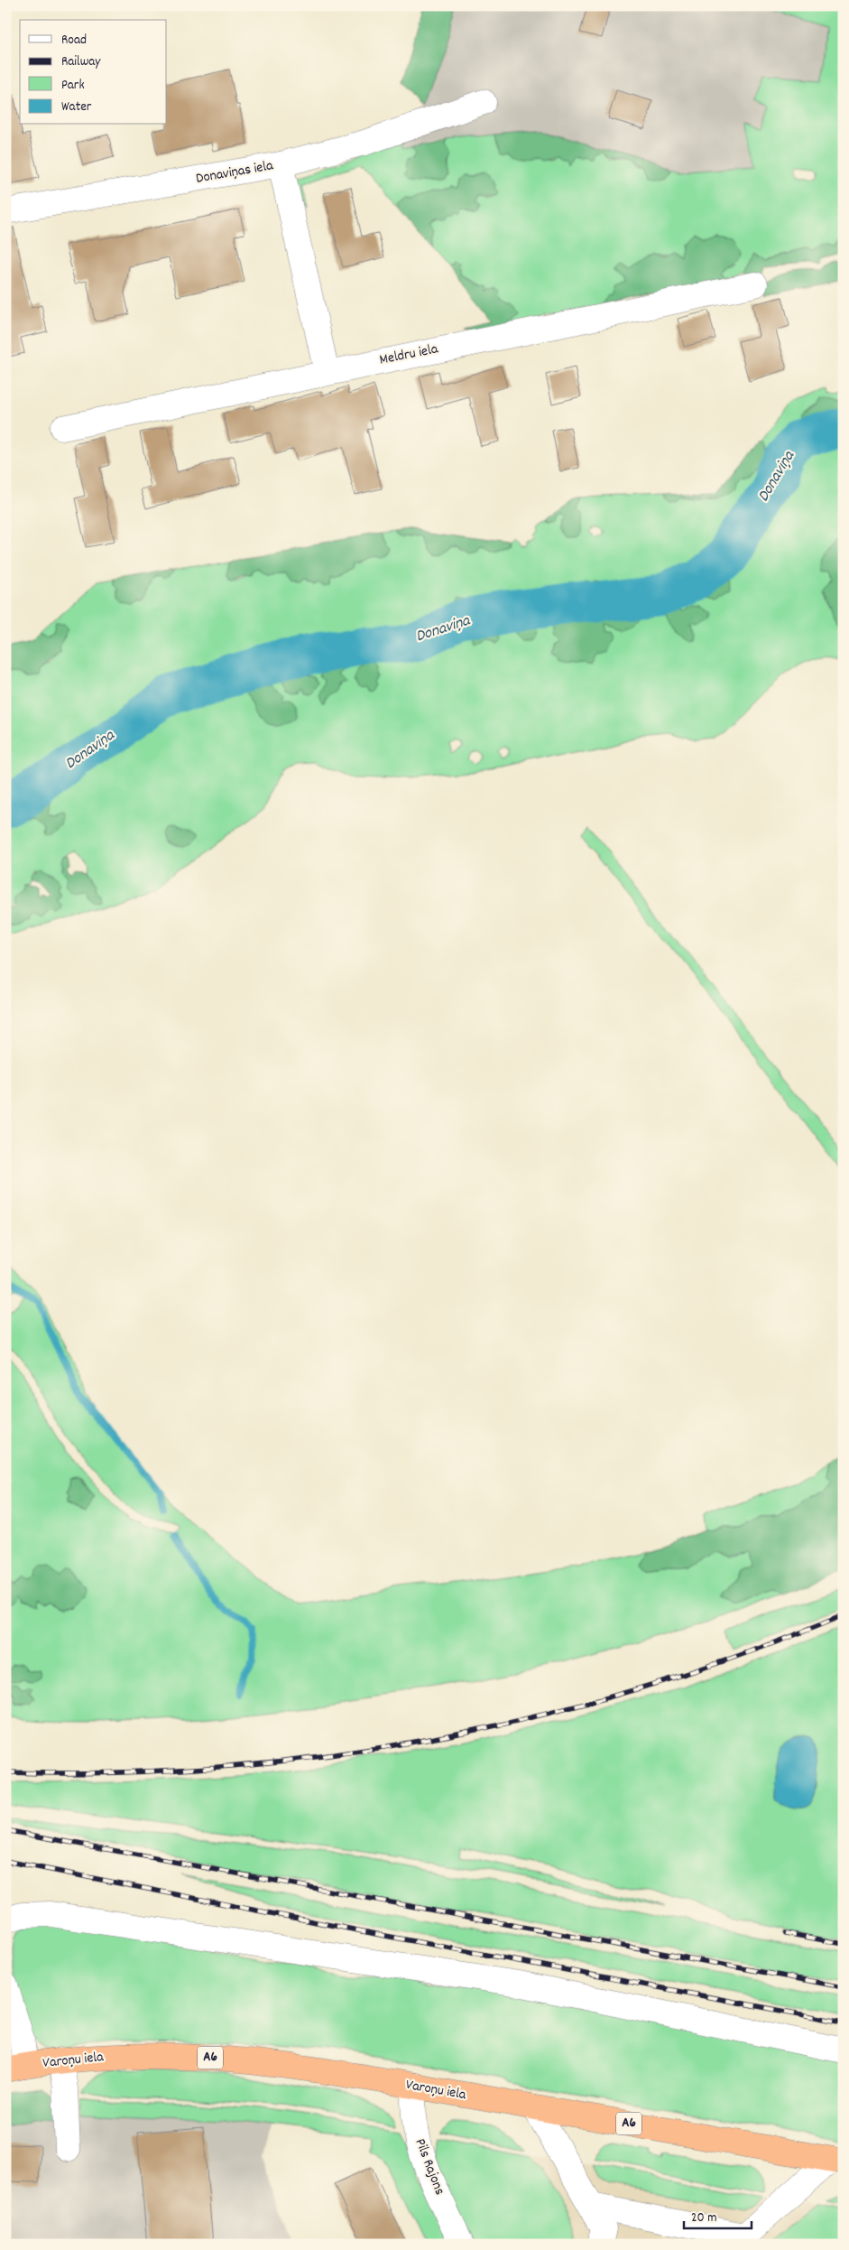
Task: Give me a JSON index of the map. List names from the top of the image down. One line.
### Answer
{"streets":{"highway":["A6","Varoņu iela"],"street":["Donaviņas iela","Meldru iela","Pils Rajons"]},"crossings":[["Donaviņas iela","Meldru iela"],["Varoņu iela","Pils Rajons"]],"water":["Donaviņa"],"legend":["Road","Railway","Park","Water"],"scale_bar":"20 m"}
